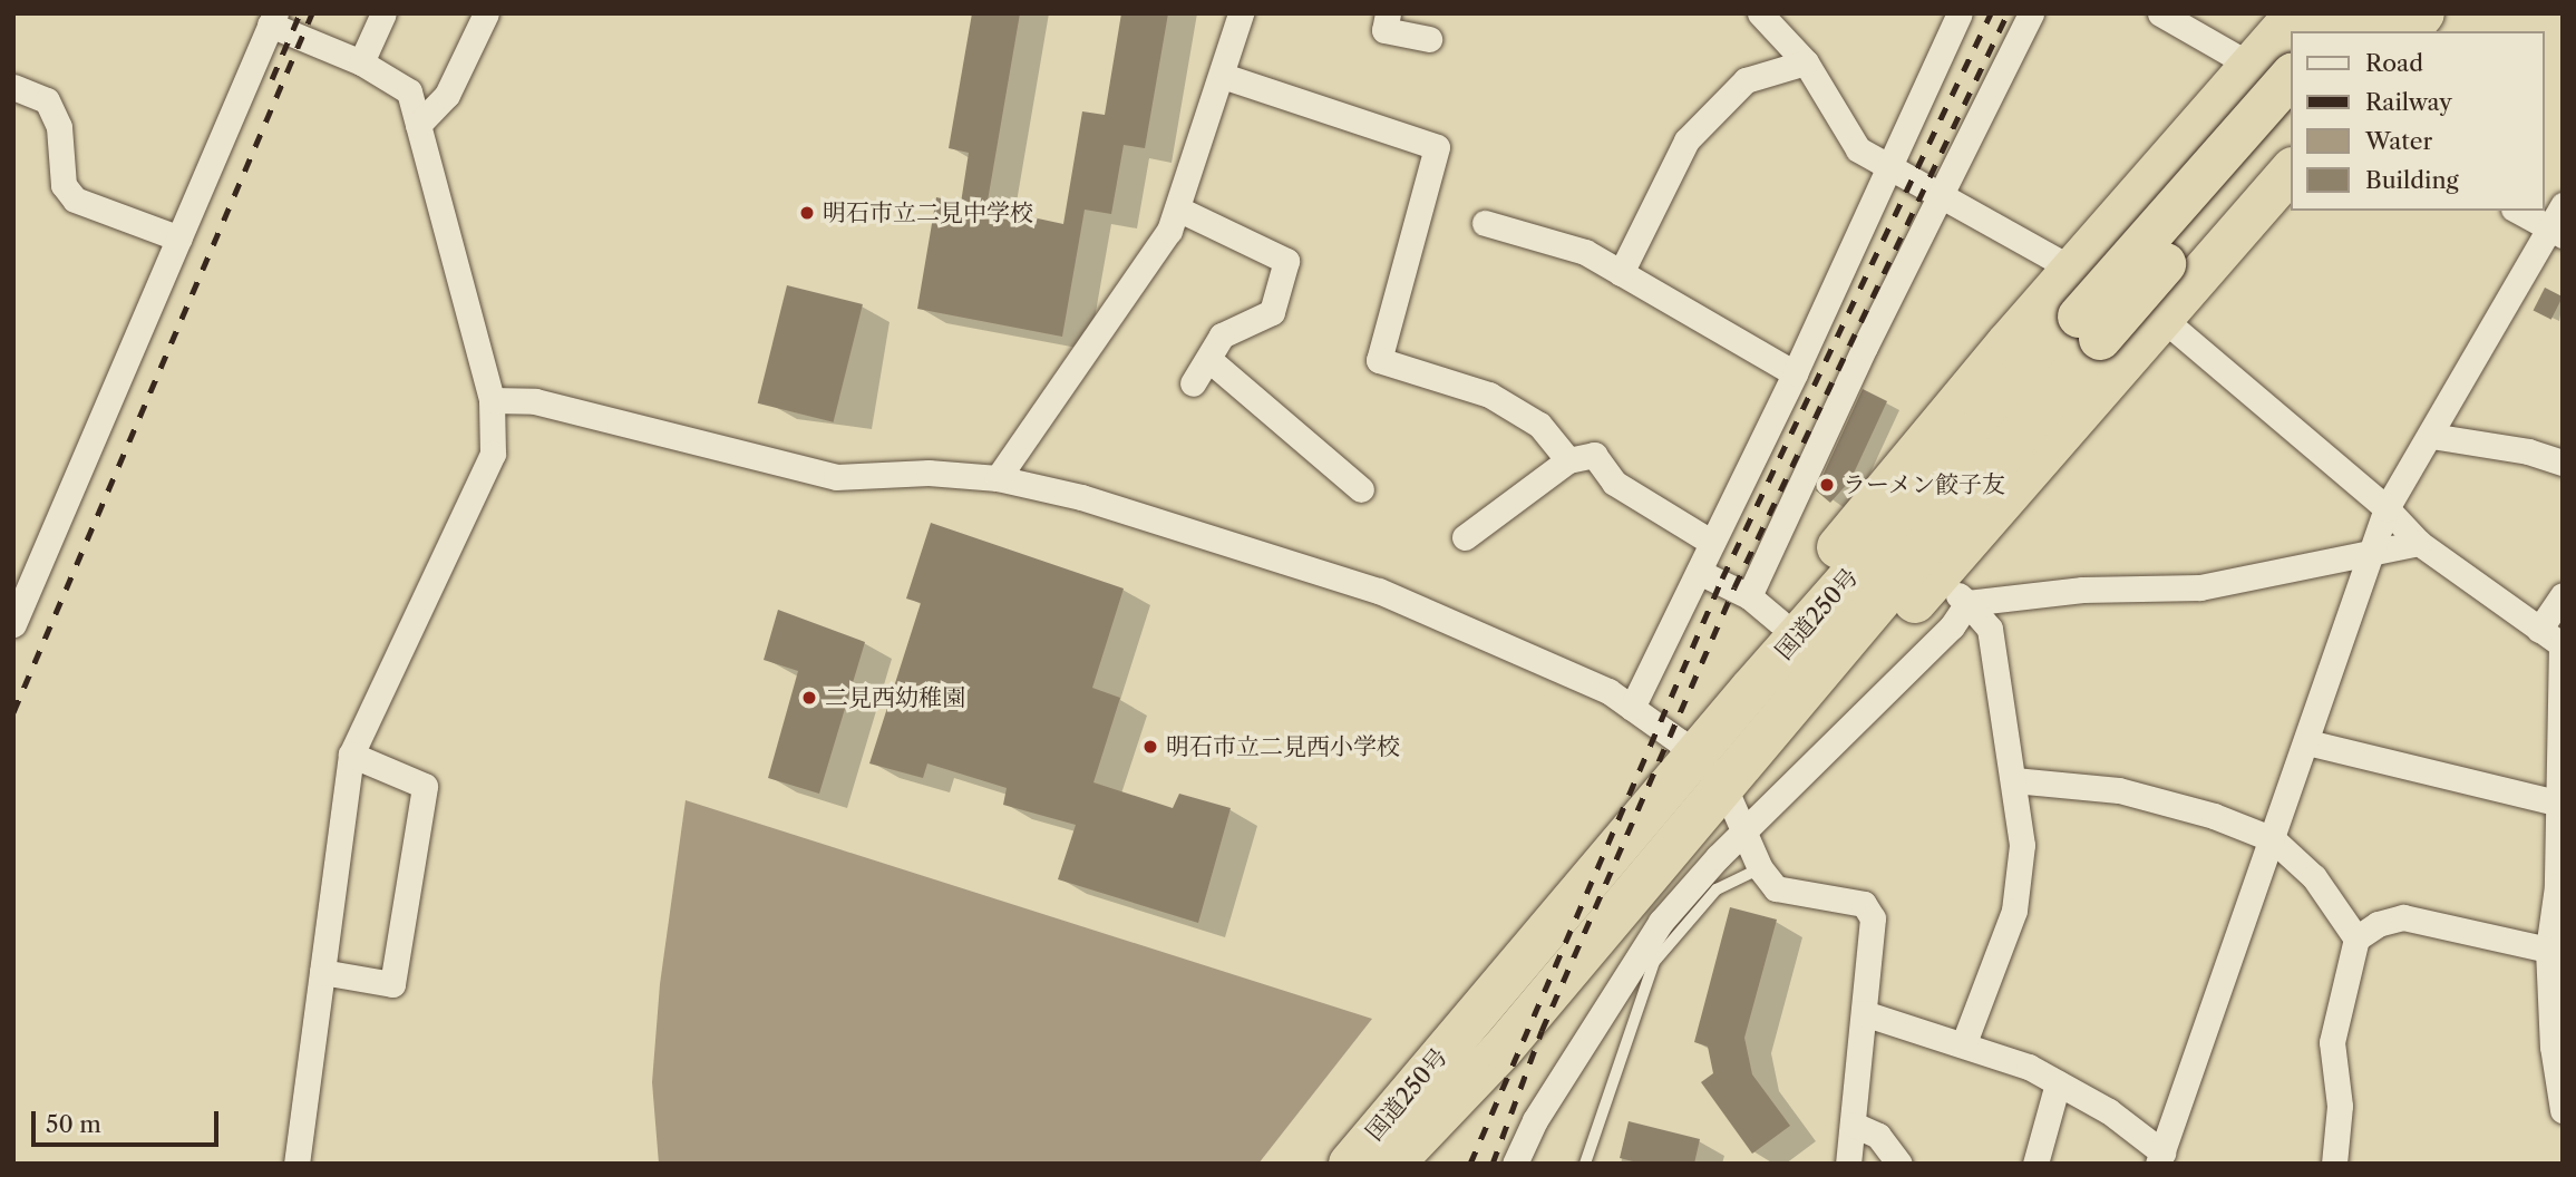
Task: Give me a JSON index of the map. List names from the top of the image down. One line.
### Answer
{"streets":{"highway":["国道250号"]},"places":["明石市立二見中学校","ラーメン餃子友","二見西幼稚園","明石市立二見西小学校"],"legend":["Road","Railway","Water","Building"],"scale_bar":"50 m"}
